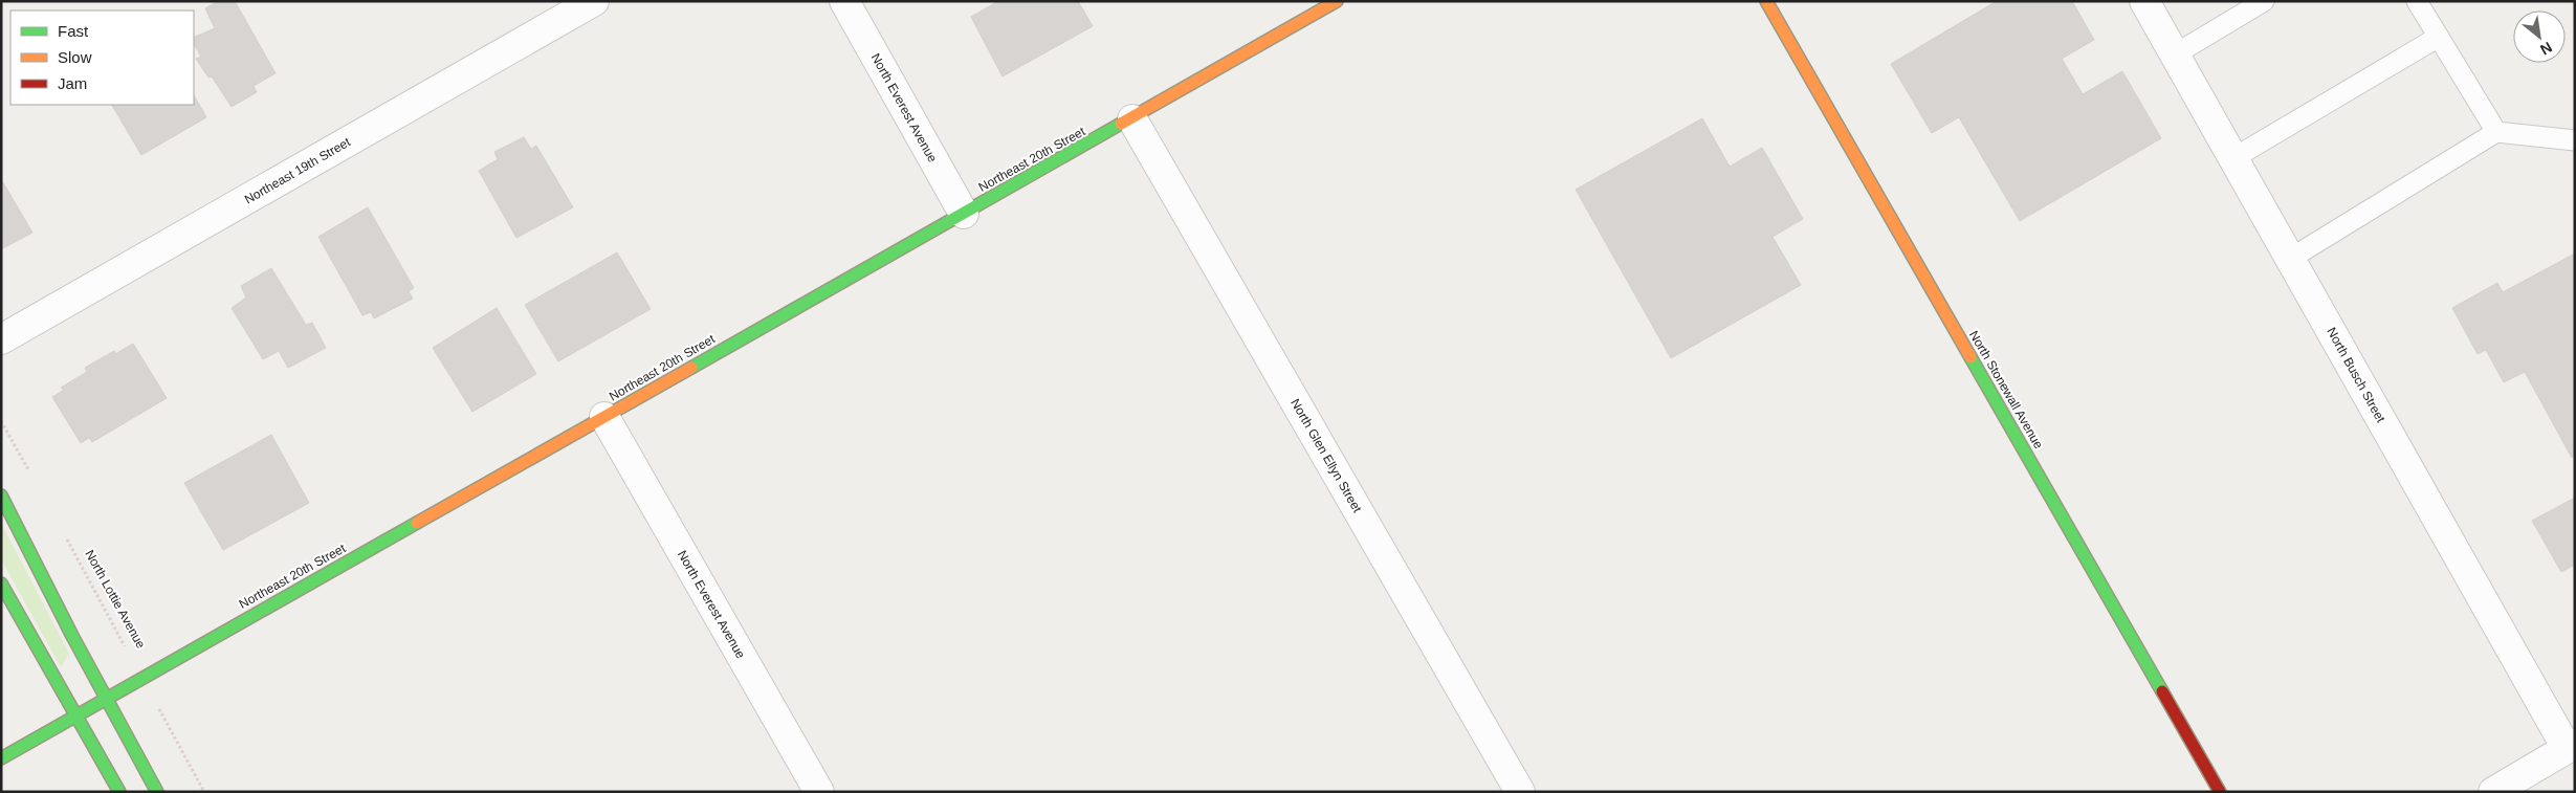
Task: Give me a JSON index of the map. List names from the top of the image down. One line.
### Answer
{"streets":{"street":["North Everest Avenue","Northeast 20th Street","Northeast 19th Street","North Busch Street","North Stonewall Avenue","North Glen Ellyn Street"],"path":["North Lottie Avenue"]},"crossings":[["North Everest Avenue","Northeast 20th Street"],["Northeast 20th Street","North Glen Ellyn Street"],["Northeast 20th Street","North Lottie Avenue"]],"legend":["Fast","Slow","Jam"],"north":"bottom right"}
